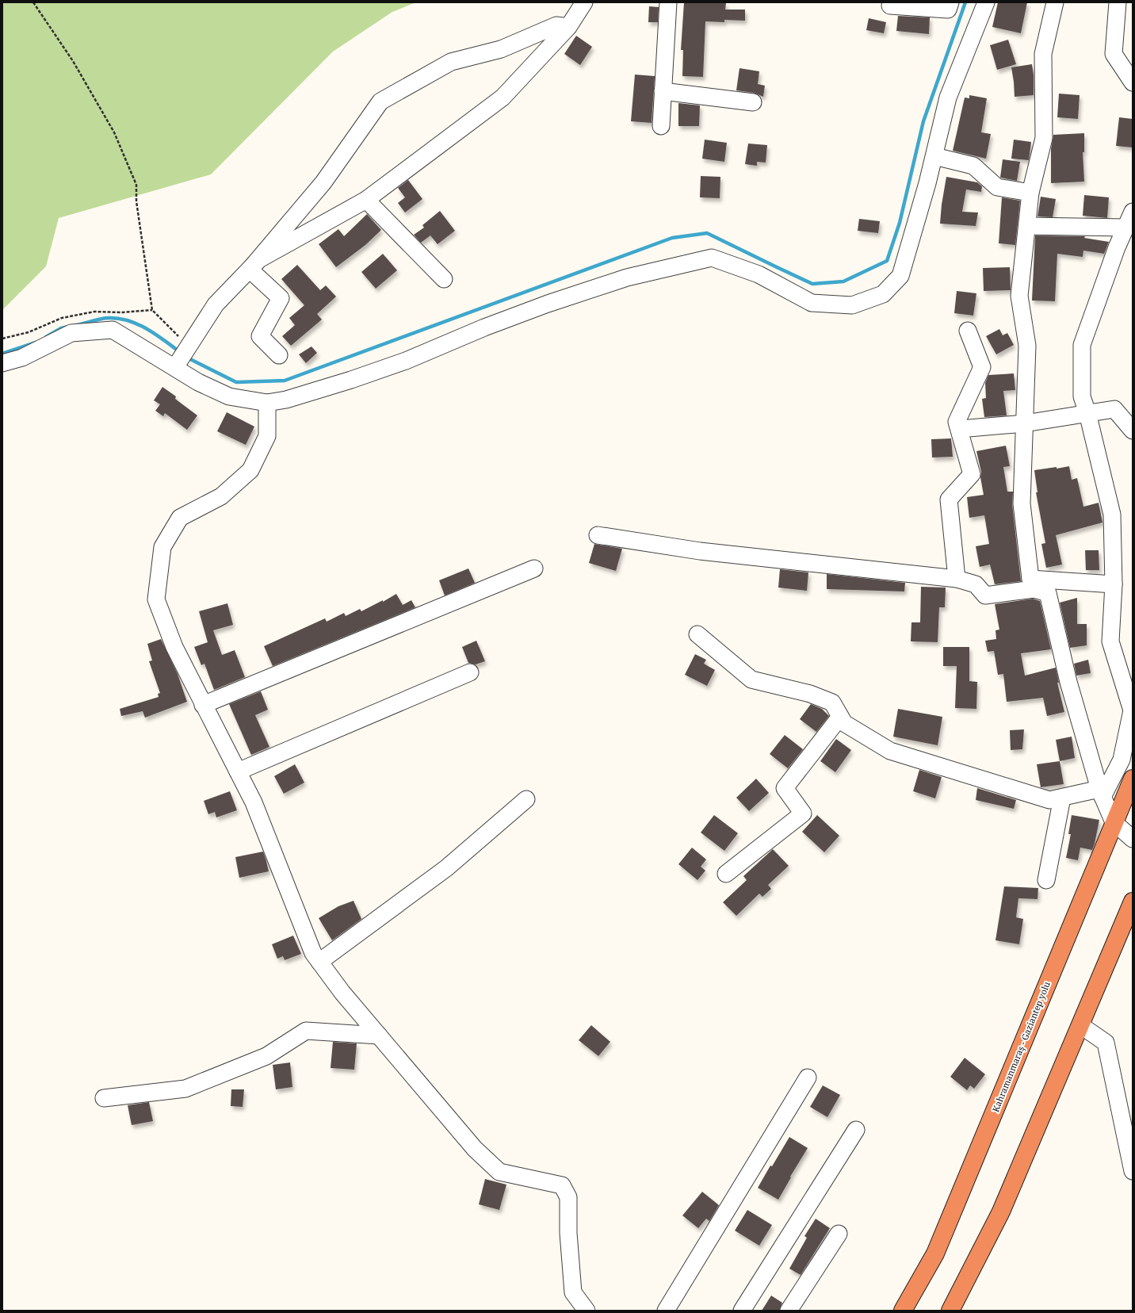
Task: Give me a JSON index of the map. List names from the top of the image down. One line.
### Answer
{"streets":{"highway":["Kahramanmaraş - Gaziantep yolu"]}}
